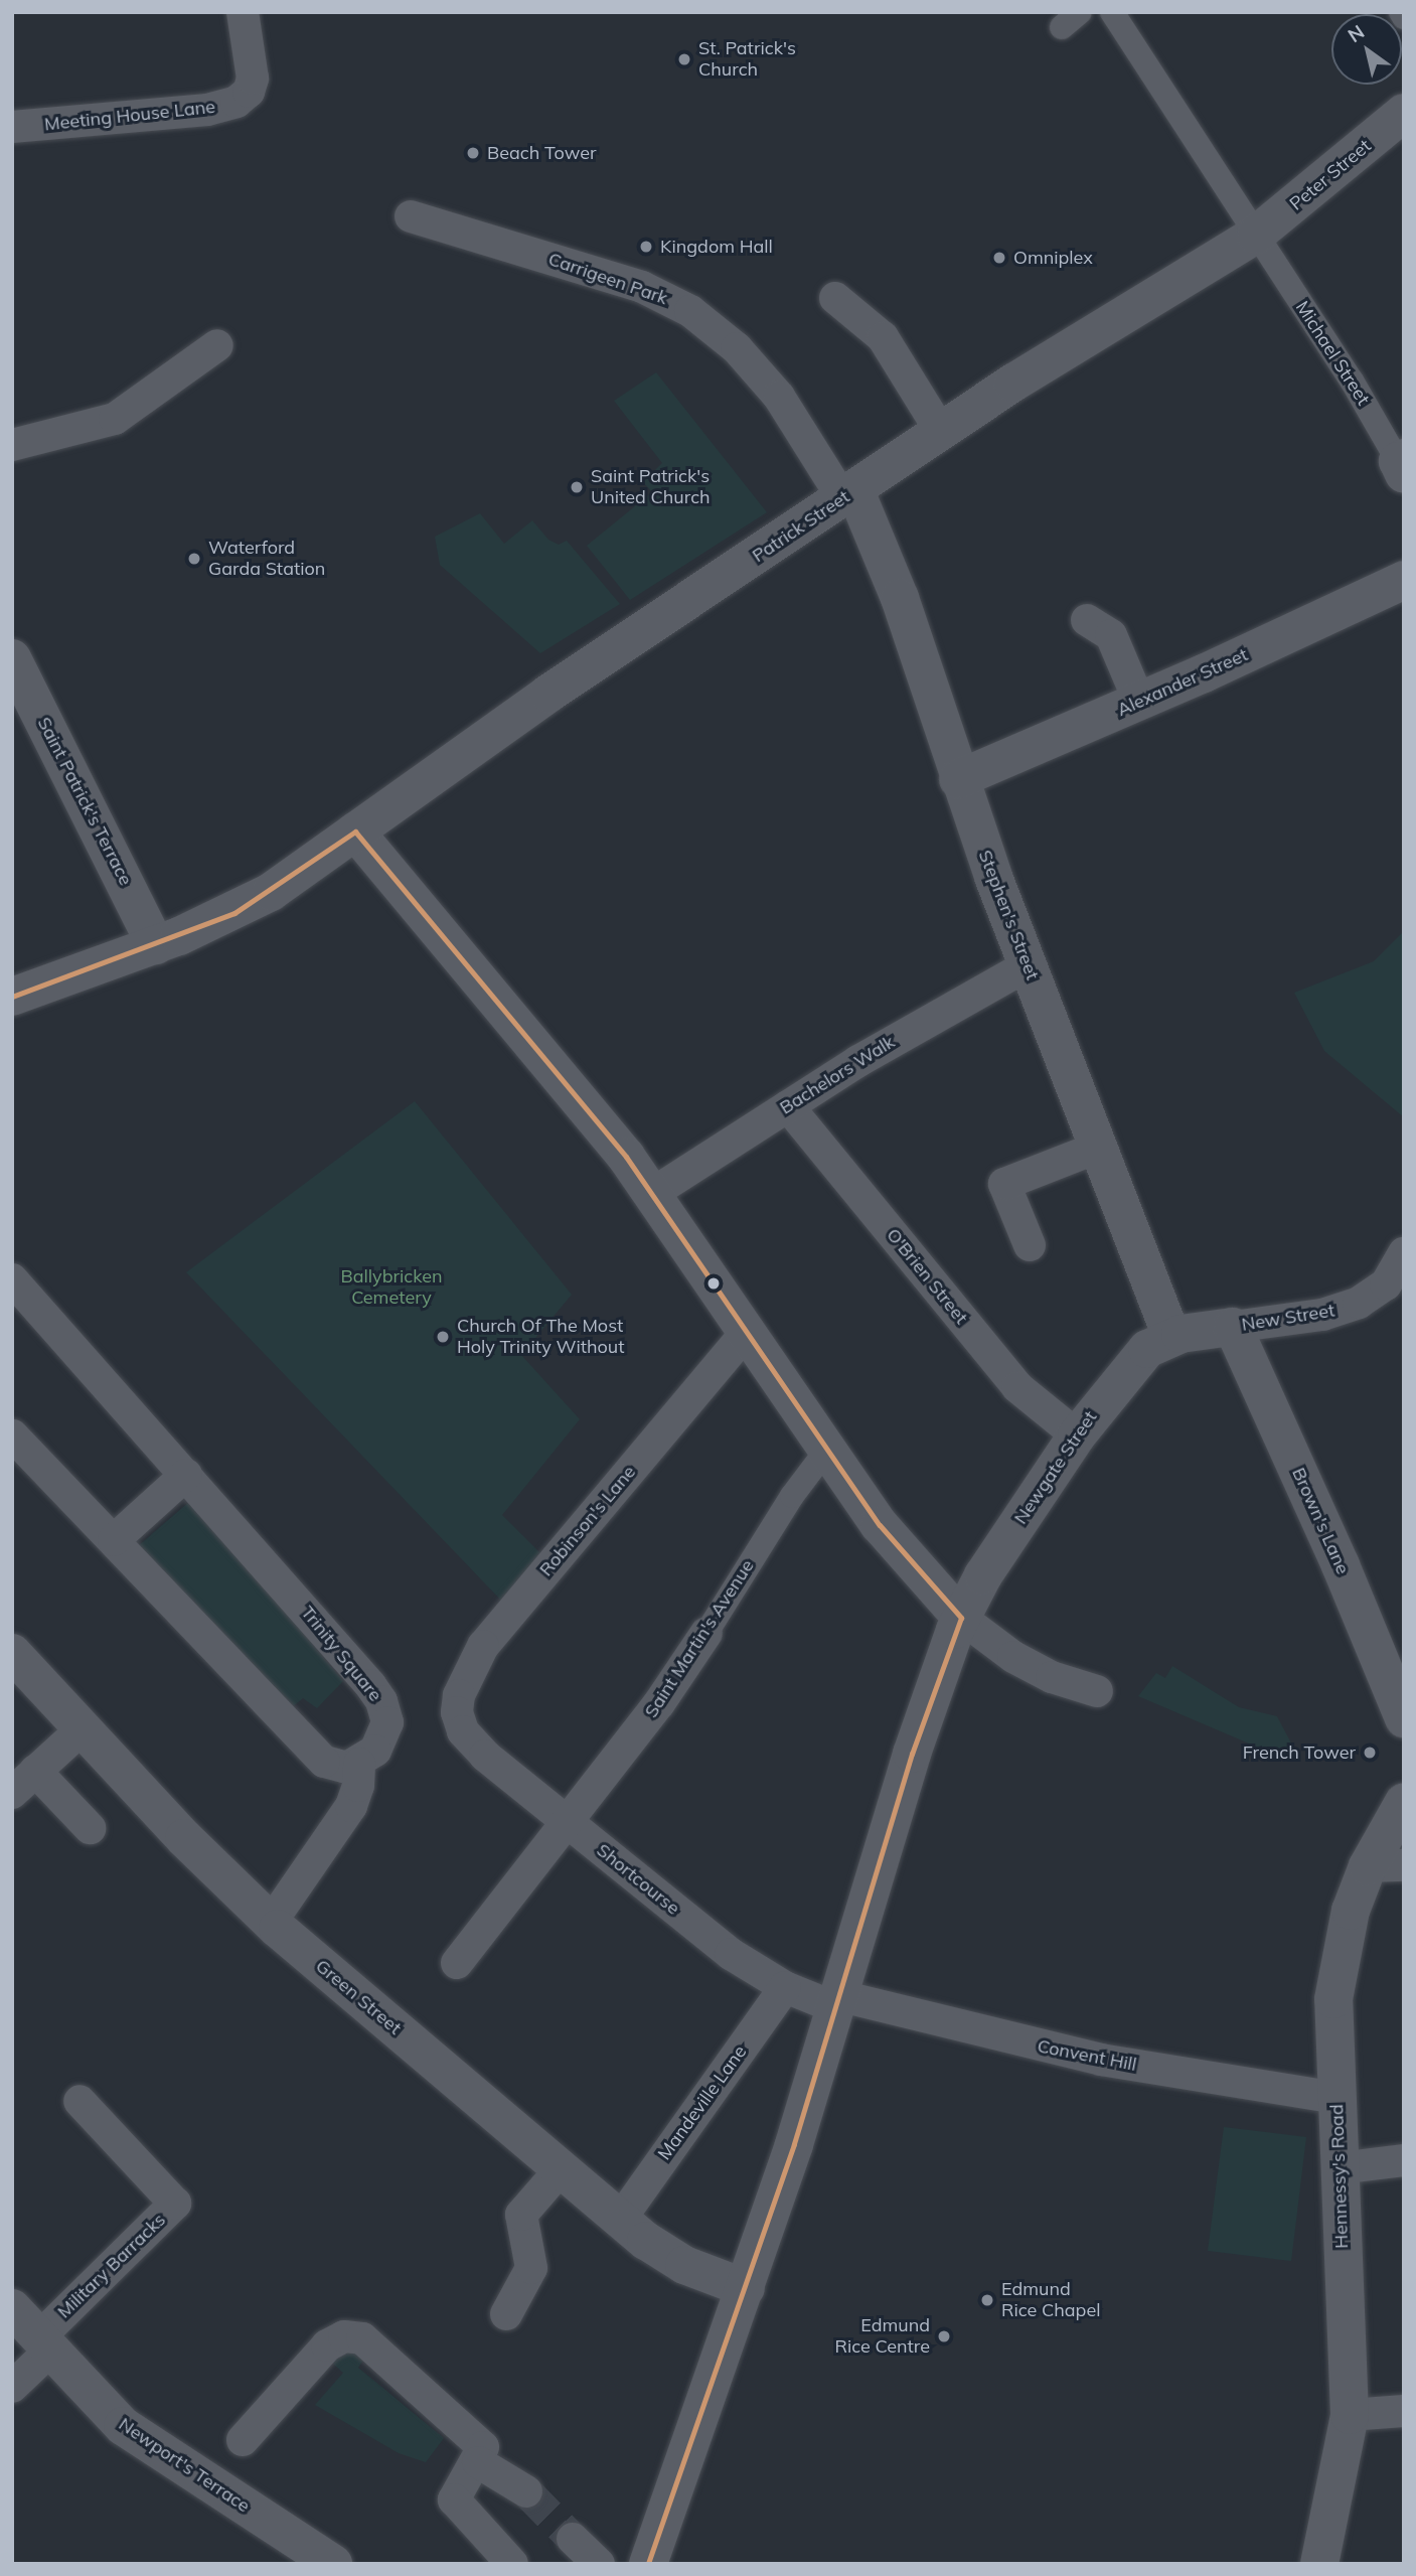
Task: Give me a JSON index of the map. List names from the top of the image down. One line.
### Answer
{"streets":{"street":["Meeting House Lane","Peter Street","Carrigeen Park","Michael Street","Patrick Street","Alexander Street","Saint Patrick's Terrace","Stephen's Street","Bachelors Walk","O'Brien Street","New Street","Newgate Street","Robinson's Lane","Brown's Lane","Saint Martin's Avenue","Trinity Square","Shortcourse","Green Street","Convent Hill","Mandeville Lane","Hennessy's Road","Military Barracks","Newport's Terrace"]},"crossings":[["Peter Street","Michael Street"],["Peter Street","Patrick Street"],["Carrigeen Park","Patrick Street"],["Carrigeen Park","Stephen's Street"],["Michael Street","Patrick Street"],["Patrick Street","Saint Patrick's Terrace"],["Patrick Street","Stephen's Street"],["Alexander Street","Stephen's Street"],["Stephen's Street","Bachelors Walk"],["Stephen's Street","Newgate Street"],["Bachelors Walk","O'Brien Street"],["O'Brien Street","Newgate Street"],["New Street","Brown's Lane"],["Newgate Street","Shortcourse"],["Newgate Street","Green Street"],["Newgate Street","Convent Hill"],["Robinson's Lane","Shortcourse"],["Saint Martin's Avenue","Shortcourse"],["Shortcourse","Convent Hill"],["Shortcourse","Mandeville Lane"],["Green Street","Mandeville Lane"],["Convent Hill","Hennessy's Road"],["Military Barracks","Newport's Terrace"]],"parks":["Ballybricken Cemetery"],"places":["St. Patrick's Church","Beach Tower","Kingdom Hall","Omniplex","Saint Patrick's United Church","Waterford Garda Station","Church Of The Most Holy Trinity Without","French Tower","Edmund Rice Chapel","Edmund Rice Centre"],"north":"top left"}
